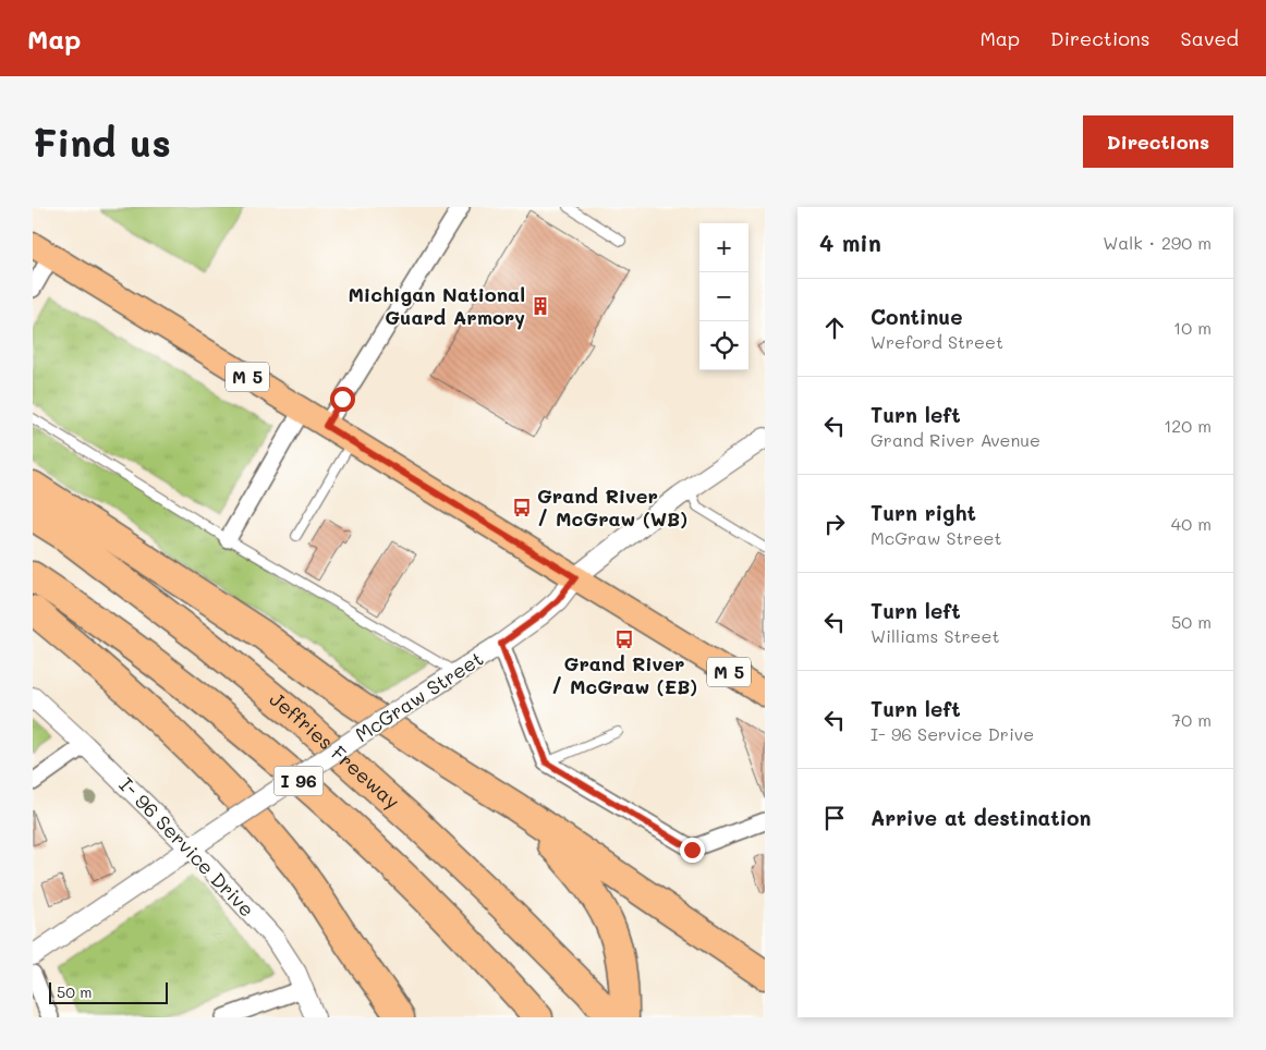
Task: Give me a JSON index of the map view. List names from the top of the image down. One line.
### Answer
{"streets":{"highway":["Jeffries Freeway","I 96"],"main road":["M 5"],"street":["McGraw Street","I- 96 Service Drive"]},"crossings":[["M 5","McGraw Street"],["McGraw Street","I- 96 Service Drive"]],"places":{"building":["Michigan National Guard Armory"],"bus stop":["Grand River / McGraw (WB)","Grand River / McGraw (EB)"]},"scale_bar":"50 m","page":{"header":"Map","nav":["Map","Directions","Saved"],"buttons":"Directions","title":"Find us","heading":["4 min","Walk · 290 m"],"map_buttons":["+","−"],"list":[["Continue","Wreford Street","10 m"],["Turn left","Grand River Avenue","120 m"],["Turn right","McGraw Street","40 m"],["Turn left","Williams Street","50 m"],["Turn left","I- 96 Service Drive","70 m"],"Arrive at destination"],"scale":"50 m"}}
